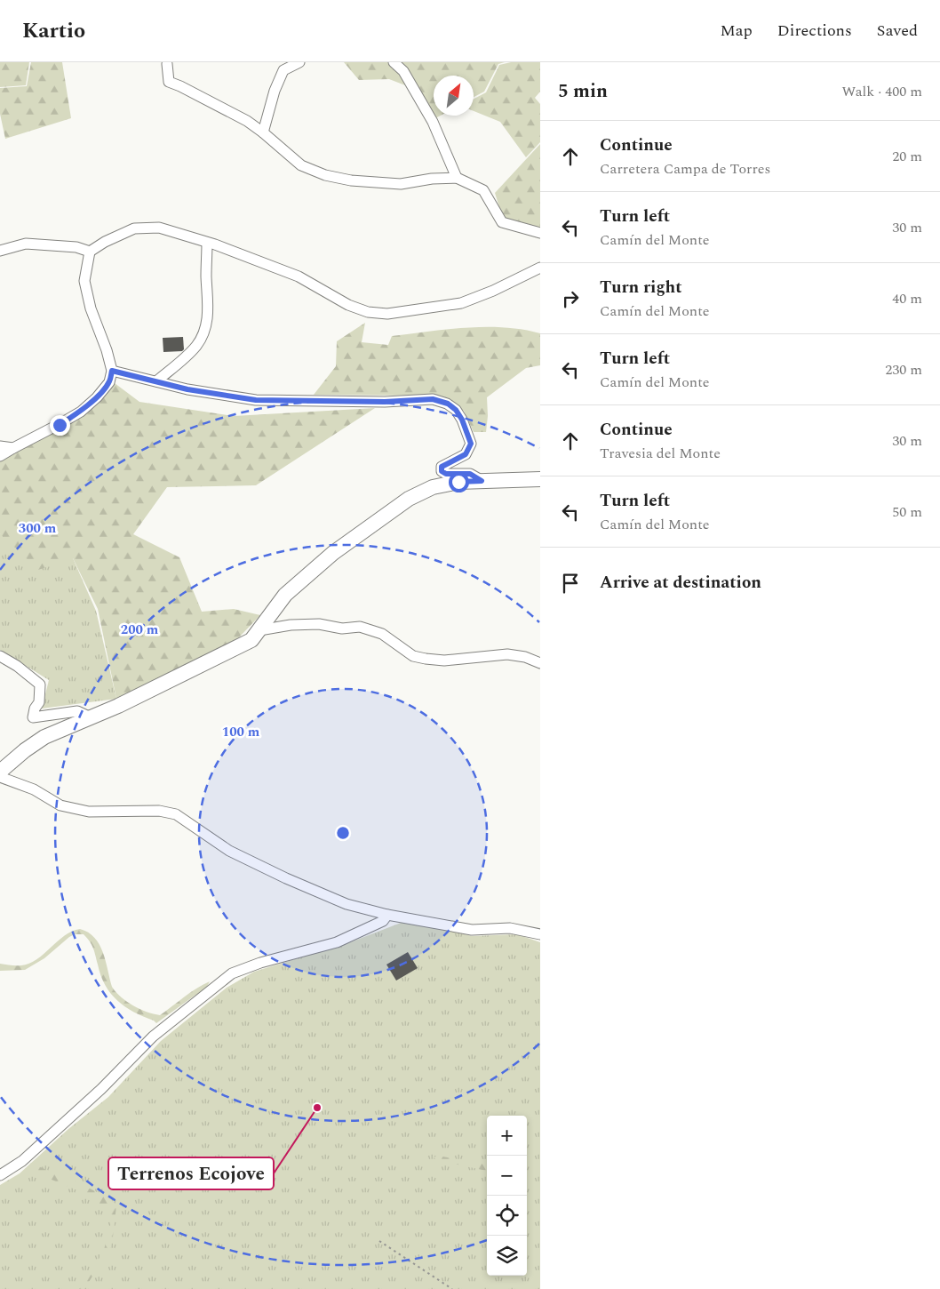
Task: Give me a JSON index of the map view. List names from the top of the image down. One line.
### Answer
{"places":["Terrenos Ecojove"],"north":"top right","page":{"header":"Kartio","nav":["Map","Directions","Saved"],"heading":["5 min","Walk · 400 m"],"list":[["Continue","Carretera Campa de Torres","20 m"],["Turn left","Camín del Monte","30 m"],["Turn right","Camín del Monte","40 m"],["Turn left","Camín del Monte","230 m"],["Continue","Travesia del Monte","30 m"],["Turn left","Camín del Monte","50 m"],"Arrive at destination"],"map_buttons":["+","−"]},"rings":["300 m","200 m","100 m"]}
